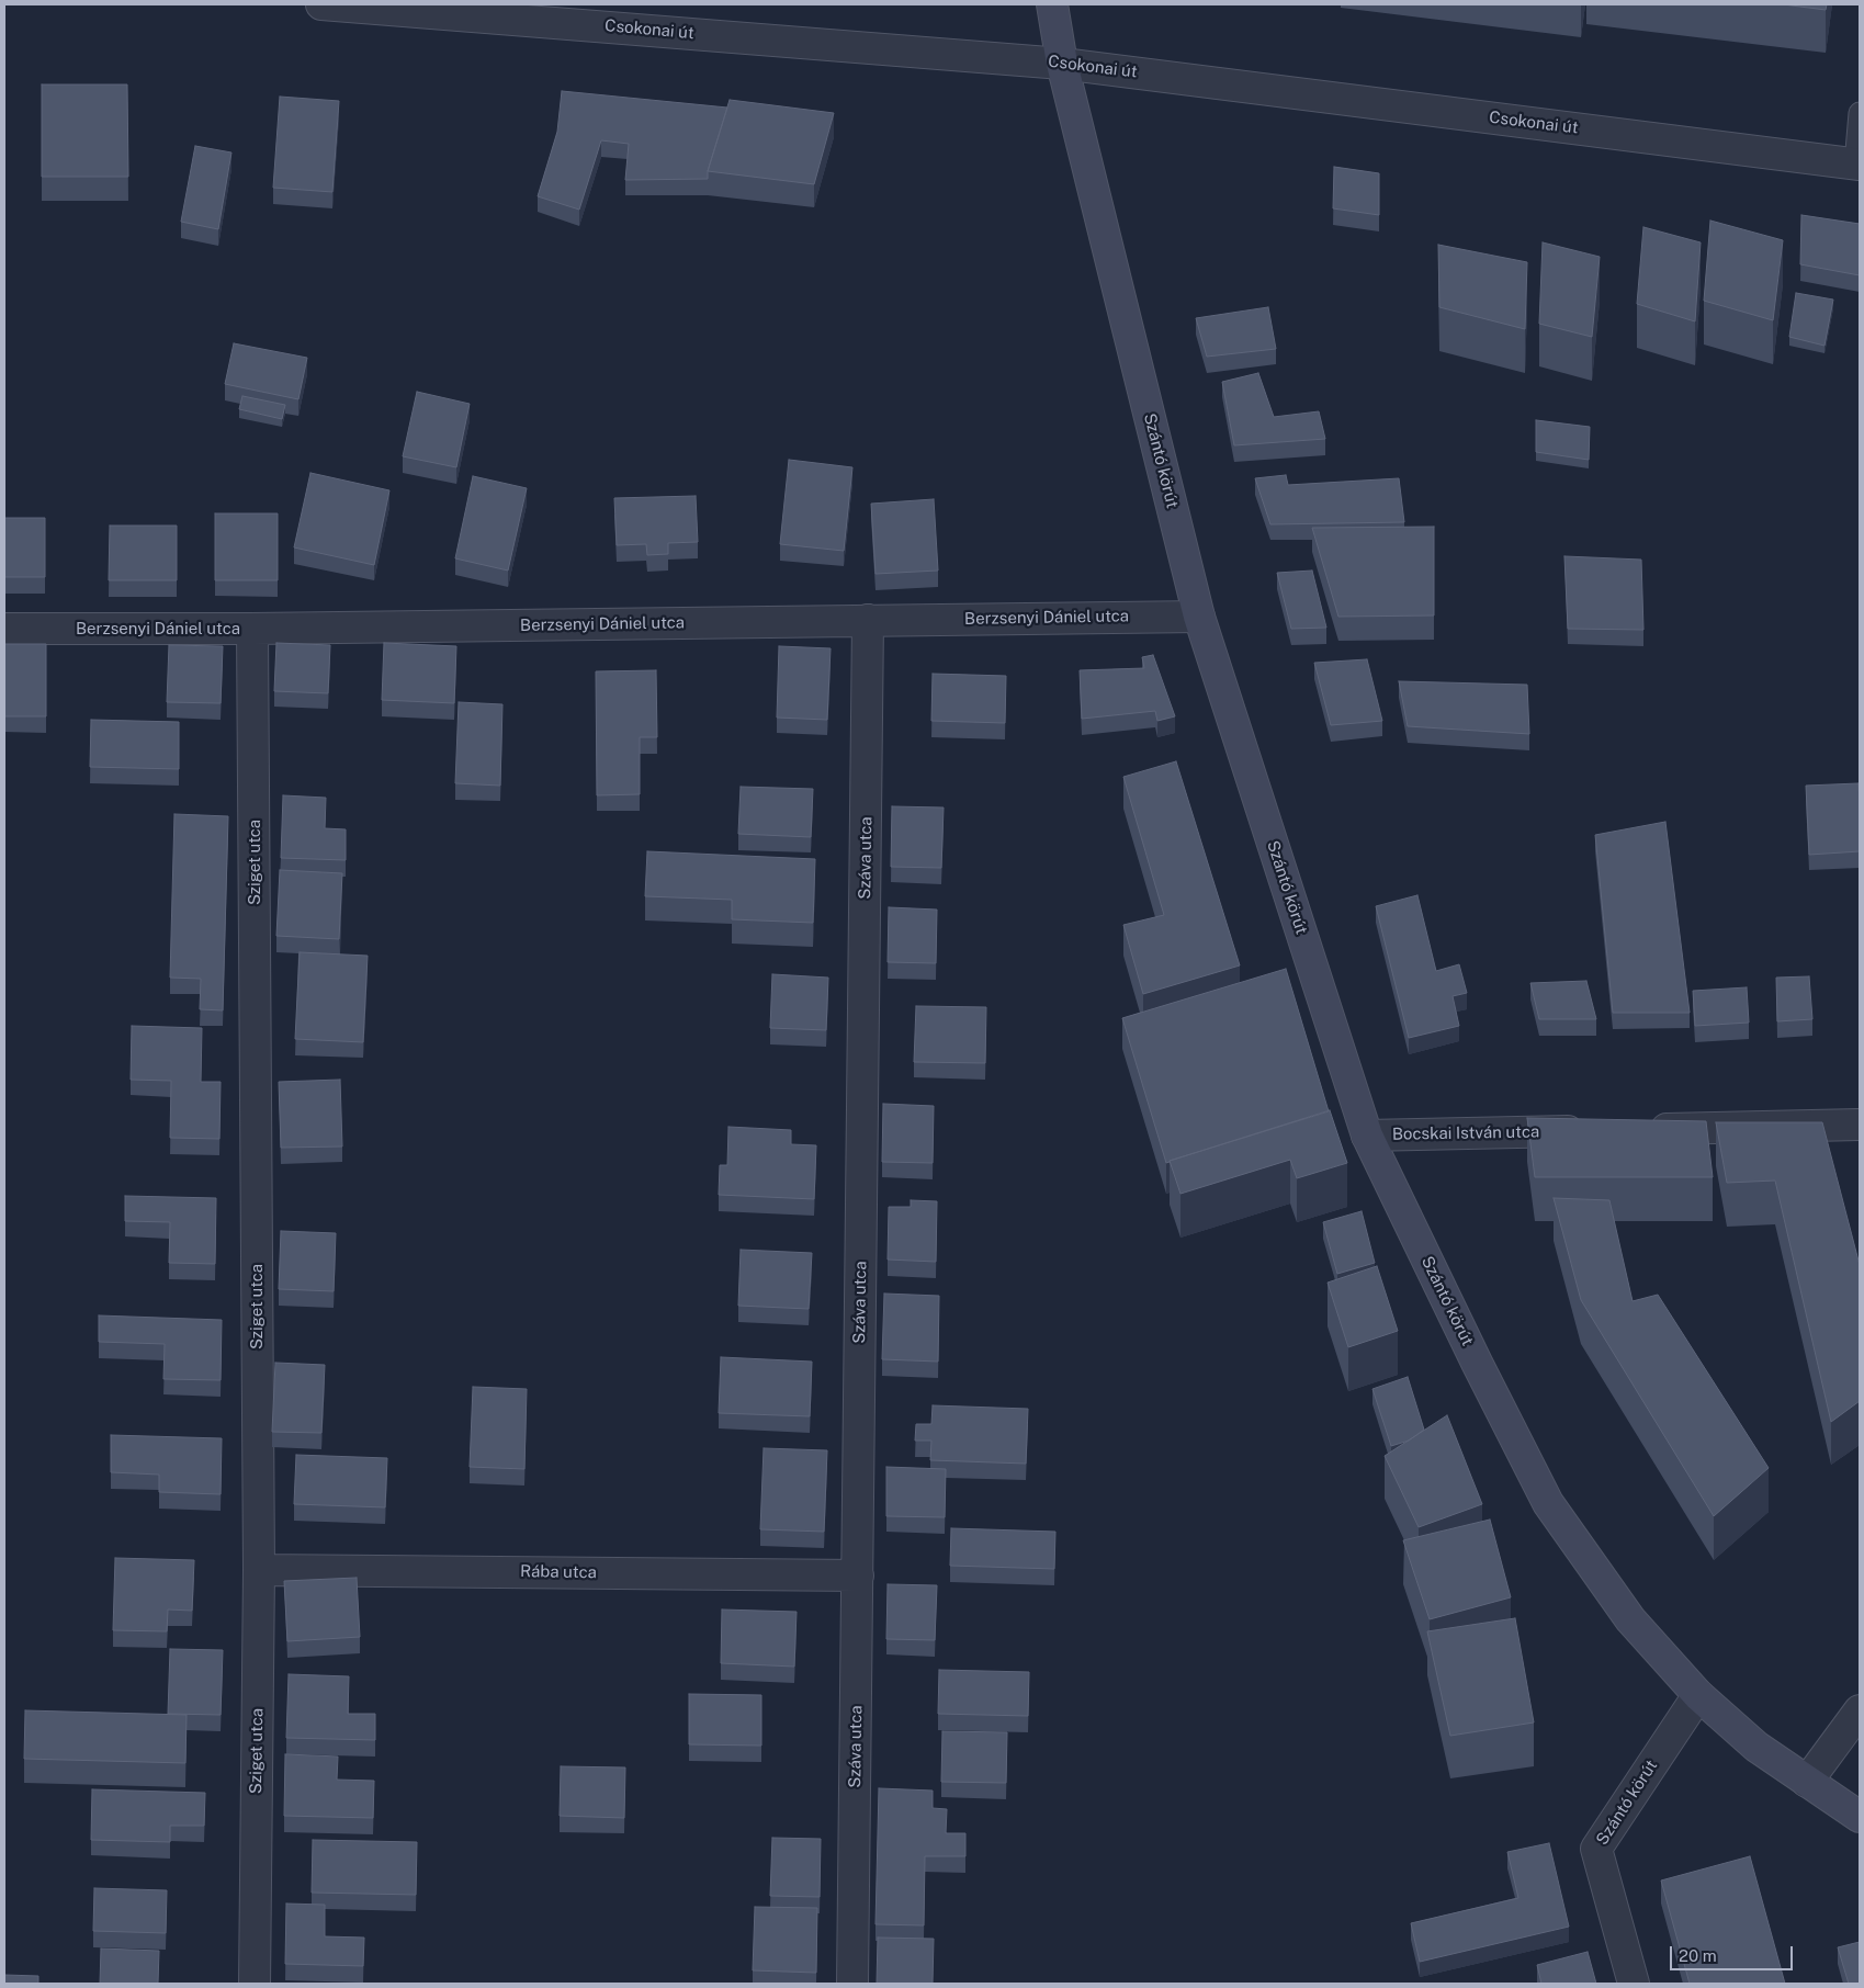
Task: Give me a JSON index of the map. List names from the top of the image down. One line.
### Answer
{"streets":{"street":["Csokonai út","Szántó körút","Berzsenyi Dániel utca","Száva utca","Sziget utca","Bocskai István utca","Rába utca"]},"crossings":[["Csokonai út","Szántó körút"],["Szántó körút","Berzsenyi Dániel utca"],["Szántó körút","Bocskai István utca"],["Berzsenyi Dániel utca","Száva utca"],["Berzsenyi Dániel utca","Sziget utca"],["Száva utca","Rába utca"],["Sziget utca","Rába utca"]],"scale_bar":"20 m"}
